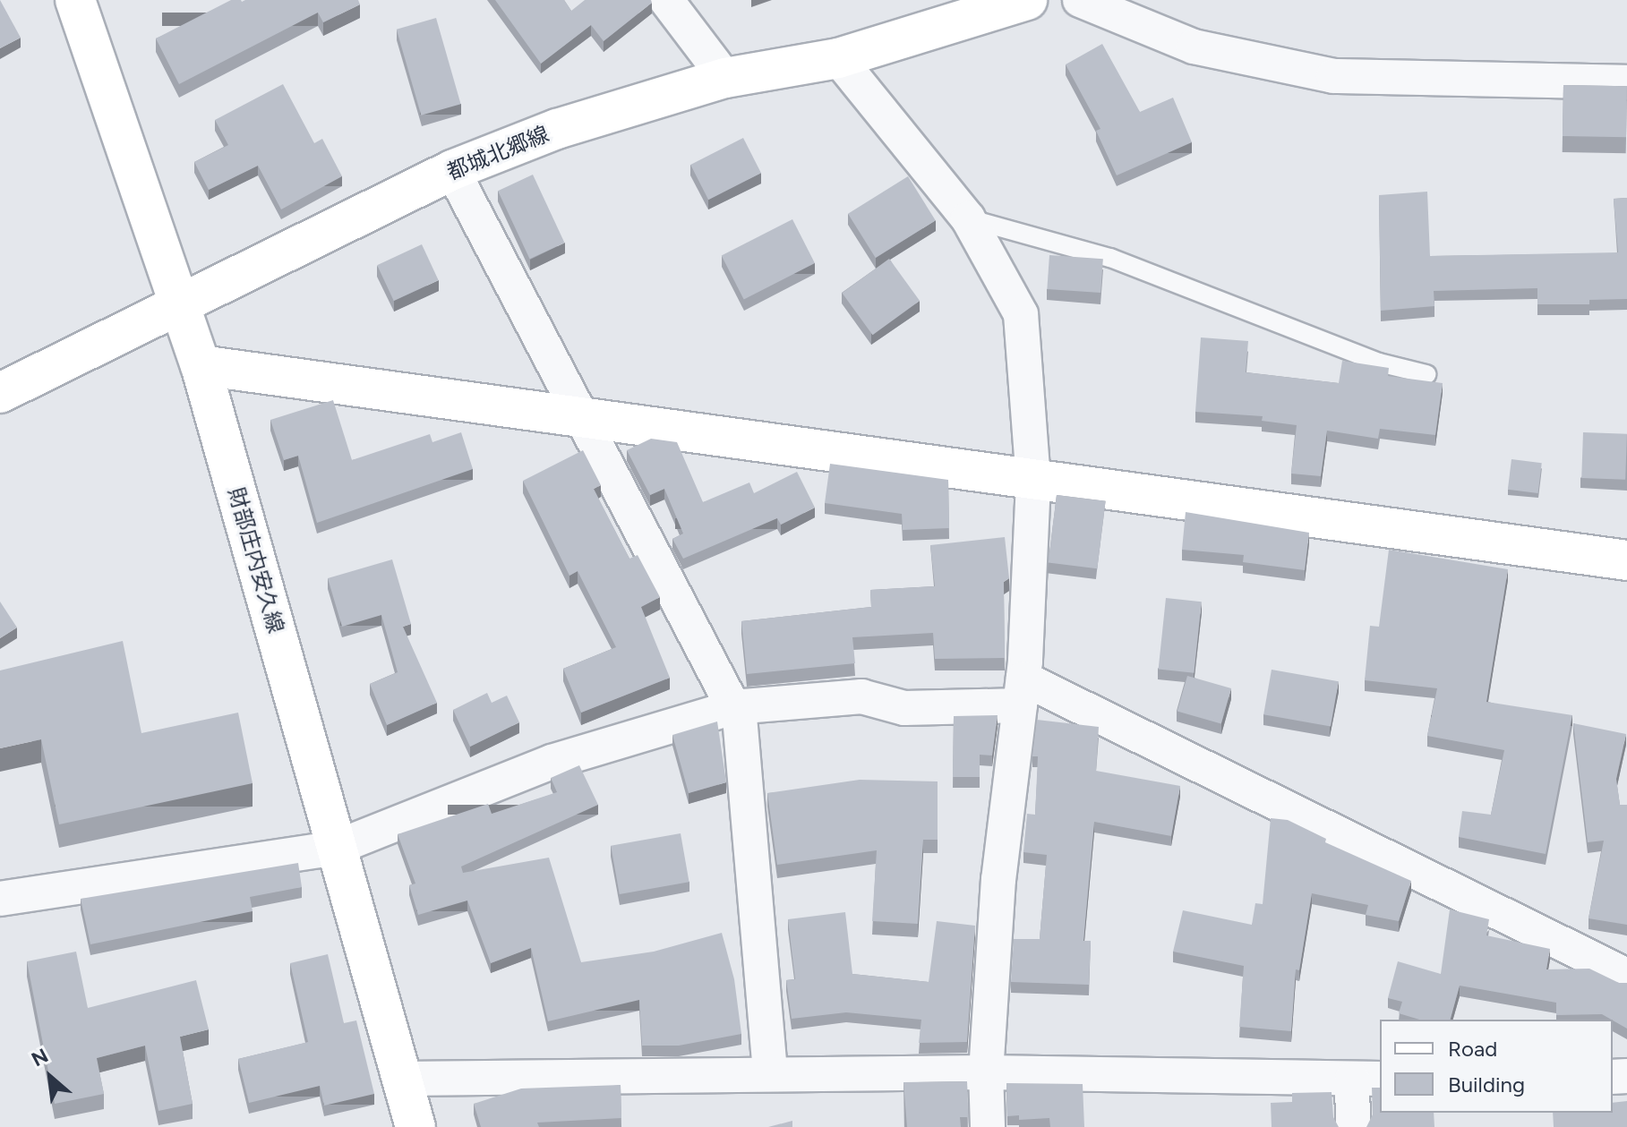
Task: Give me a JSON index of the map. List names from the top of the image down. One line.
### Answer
{"streets":{"main road":["都城北郷線","財部庄内安久線"]},"crossings":[["都城北郷線","財部庄内安久線"]],"legend":["Road","Building"],"north":"top left"}
